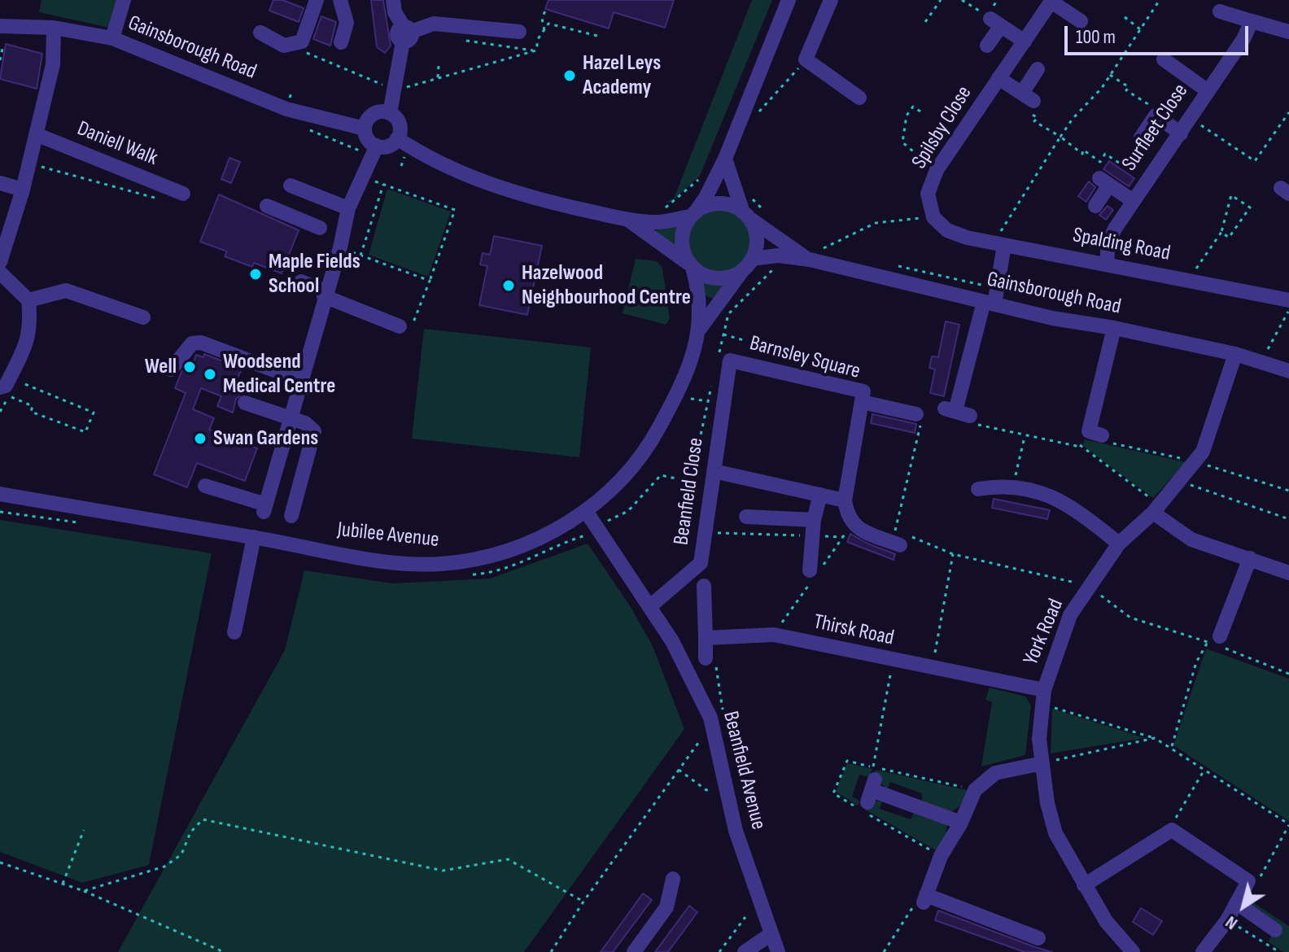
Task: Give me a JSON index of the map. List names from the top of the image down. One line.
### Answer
{"streets":{"street":["Gainsborough Road","Spilsby Close","Surfleet Close","Daniell Walk","Spalding Road","Barnsley Square","Beanfield Close","Jubilee Avenue","Thirsk Road","York Road","Beanfield Avenue"]},"crossings":[["Gainsborough Road","Jubilee Avenue"],["Gainsborough Road","York Road"],["Surfleet Close","Spalding Road"],["Barnsley Square","Beanfield Close"],["Beanfield Close","Beanfield Avenue"],["Jubilee Avenue","Beanfield Avenue"],["Thirsk Road","York Road"]],"places":["Hazel Leys Academy","Maple Fields School","Hazelwood Neighbourhood Centre","Well","Woodsend Medical Centre","Swan Gardens"],"scale_bar":"100 m","north":"bottom left"}
